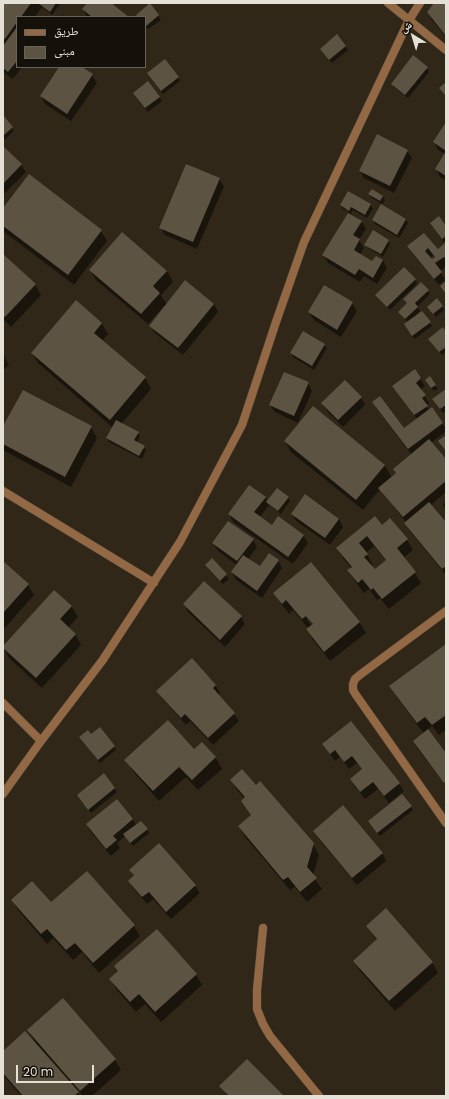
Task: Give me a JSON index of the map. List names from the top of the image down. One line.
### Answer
{"legend":["طريق","مبنى"],"scale_bar":"20 m","north":"top left"}
